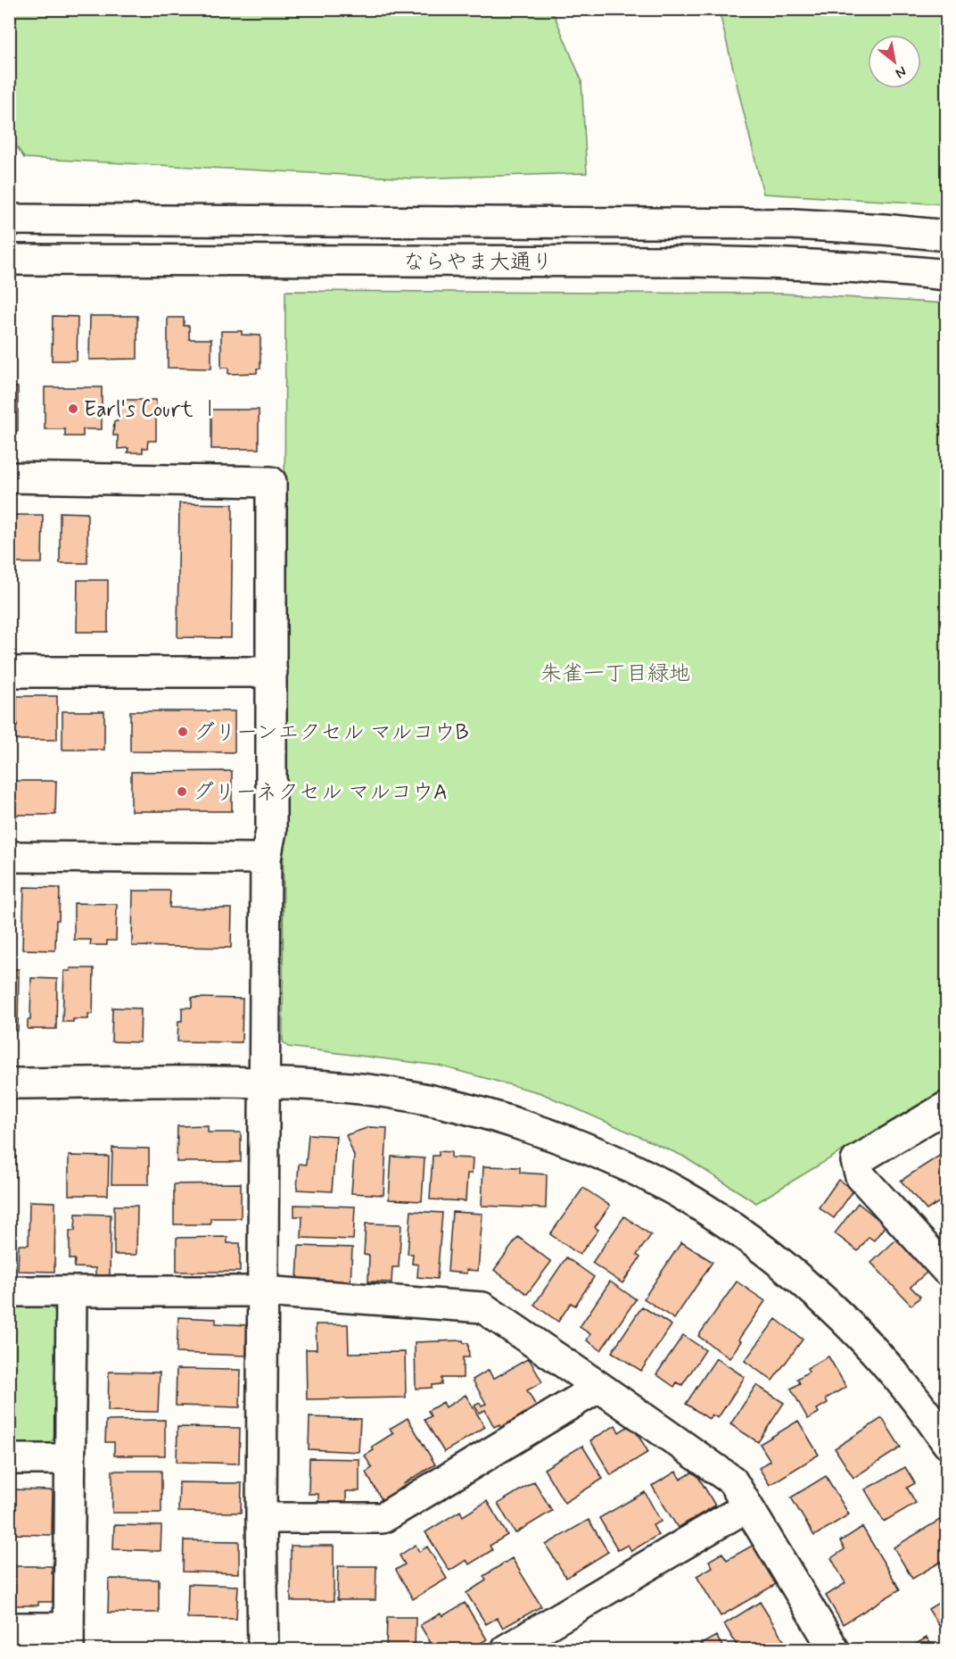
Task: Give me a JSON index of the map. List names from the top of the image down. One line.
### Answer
{"streets":{"street":["ならやま大通り"]},"parks":["朱雀一丁目緑地"],"places":["Earl's Court Ⅰ","グリーンエクセル マルコウB","グリーネクセル マルコウA"],"north":"bottom right"}
